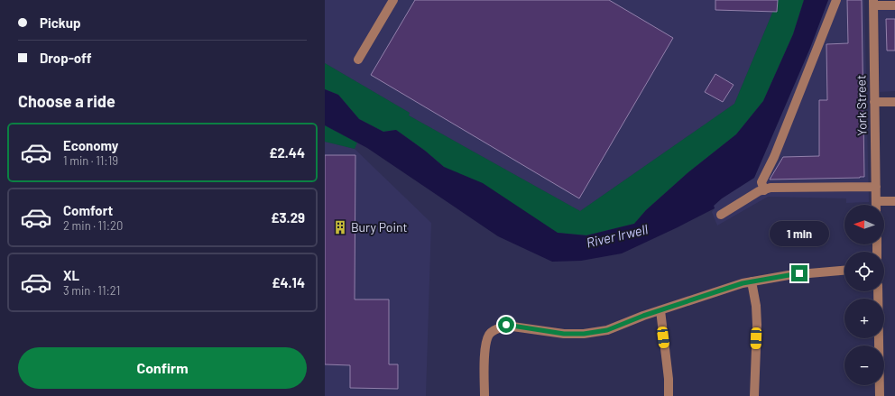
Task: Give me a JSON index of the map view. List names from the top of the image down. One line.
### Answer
{"streets":{"street":["York Street"]},"water":["River Irwell"],"places":{"building":["Bury Point"]},"north":"left","page":{"banner":["Pickup","Drop-off"],"heading":"Choose a ride","list":[{"name":"Economy","note":"1 min · 11:19","value":"£2.44"},{"name":"Comfort","note":"2 min · 11:20","value":"£3.29"},{"name":"XL","note":"3 min · 11:21","value":"£4.14"}],"map_buttons":["+","−"],"bubble":"1 min","buttons":"Confirm"}}
